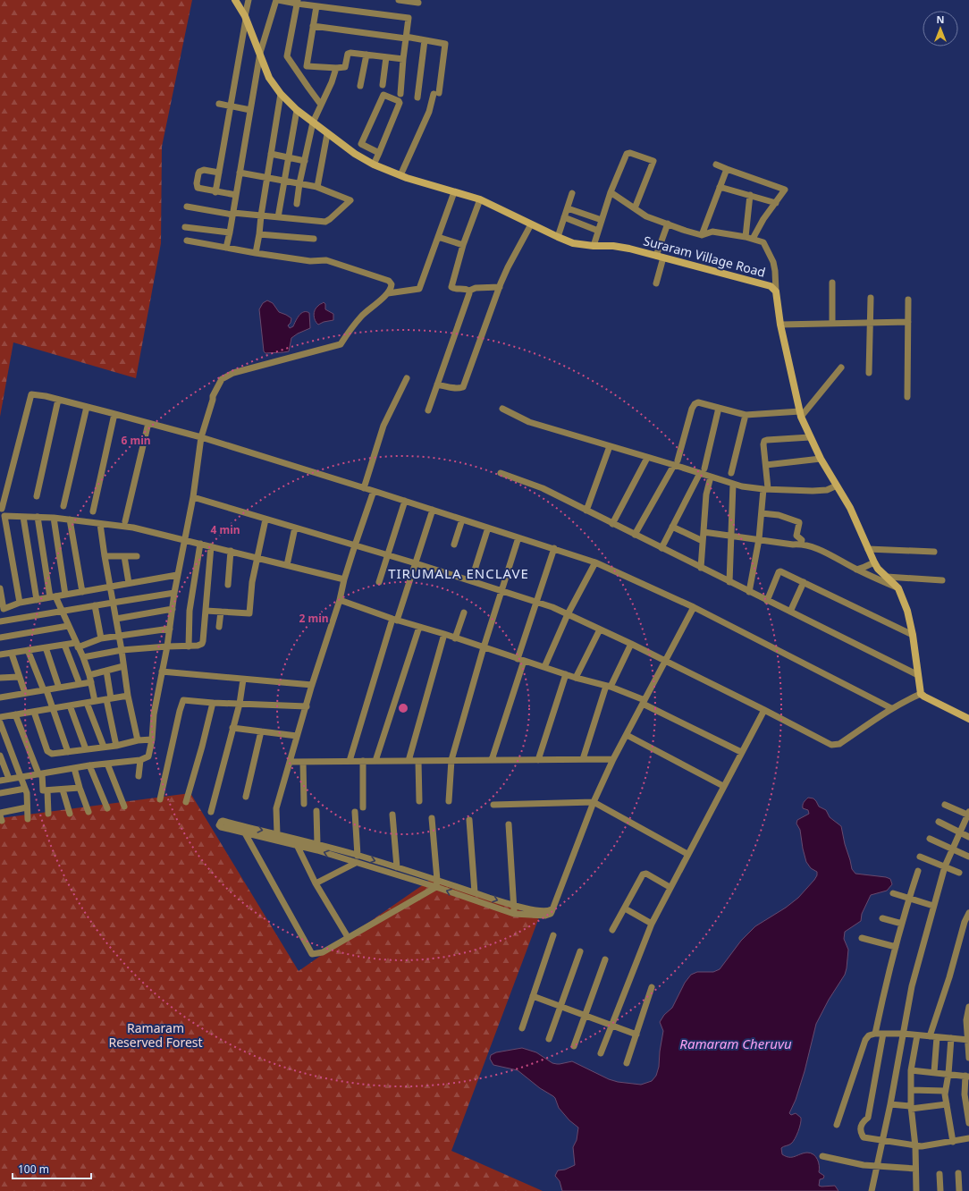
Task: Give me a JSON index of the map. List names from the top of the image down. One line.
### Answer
{"streets":{"main road":["Suraram Village Road"]},"districts":["TIRUMALA ENCLAVE"],"water":["Ramaram Cheruvu"],"parks":["Ramaram Reserved Forest"],"scale_bar":"100 m","north":"top","rings":["6 min","4 min","2 min"]}
